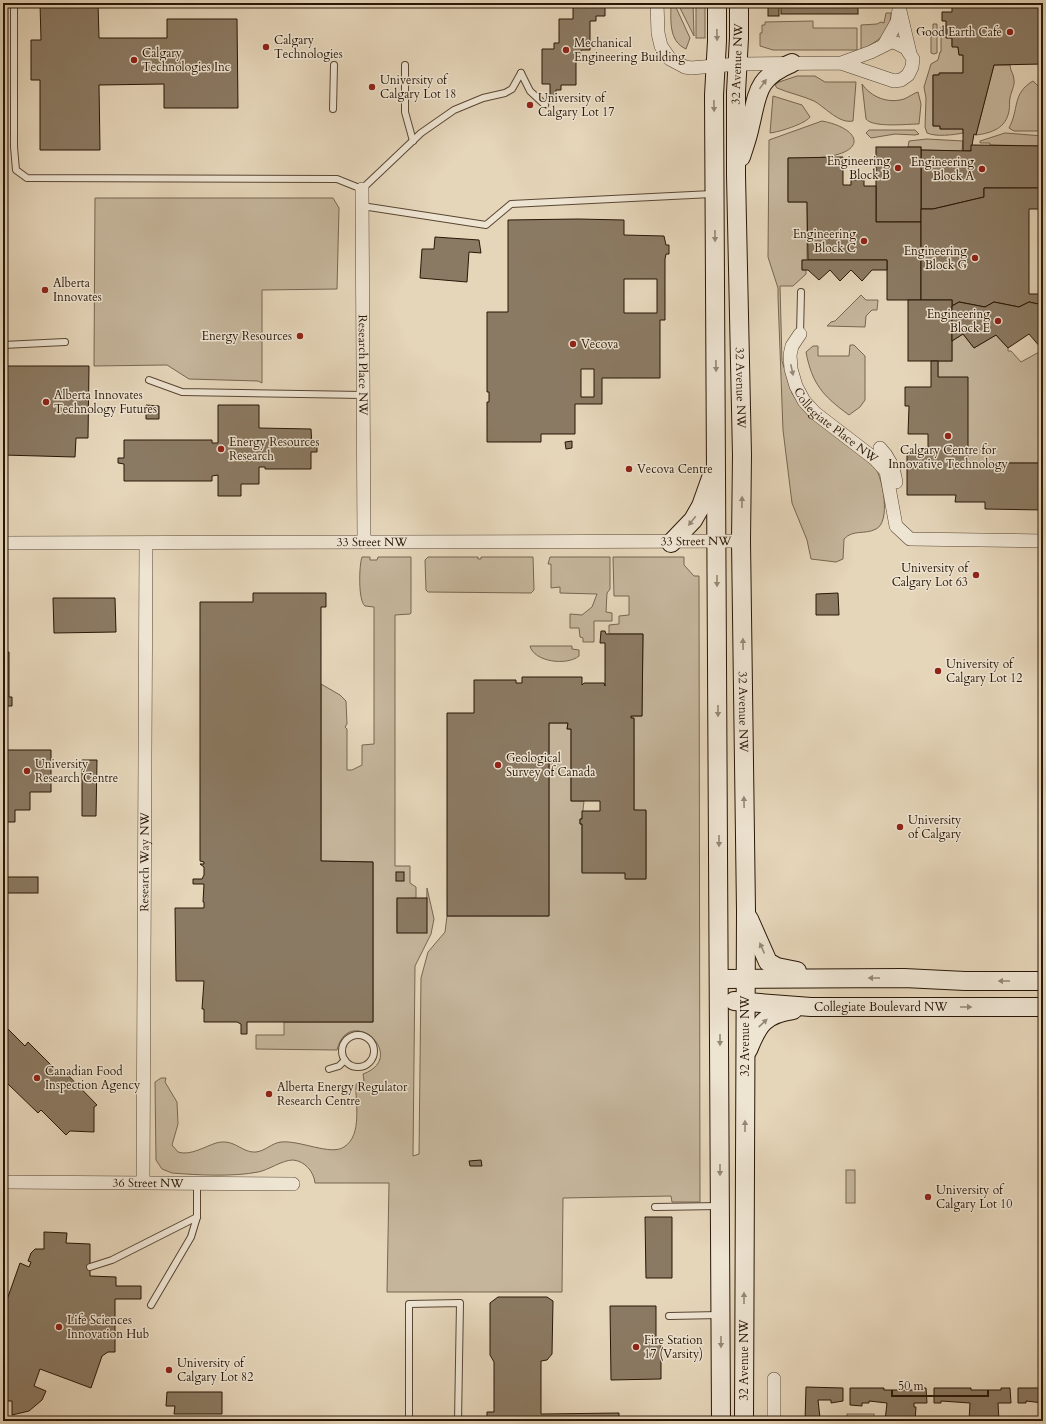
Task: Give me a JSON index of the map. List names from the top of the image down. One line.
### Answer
{"streets":{"main road":["32 Avenue NW","Collegiate Boulevard NW"],"street":["Research Place NW","Collegiate Place NW","33 Street NW","Research Way NW","36 Street NW"]},"crossings":[["32 Avenue NW","33 Street NW"],["32 Avenue NW","Collegiate Boulevard NW"],["Research Place NW","33 Street NW"],["33 Street NW","Research Way NW"],["Research Way NW","36 Street NW"]],"places":["Good Earth Cafe","Calgary Technologies","Mechanical Engineering Building","Calgary Technologies Inc","University of Calgary Lot 18","University of Calgary Lot 17","Engineering Block B","Engineering Block A","Engineering Block C","Engineering Block G","Alberta Innovates","Engineering Block E","Energy Resources","Vecova","Alberta Innovates Technology Futures","Calgary Centre for Innovative Technology","Energy Resources Research","Vecova Centre","University of Calgary Lot 63","University of Calgary Lot 12","Geological Survey of Canada","University Research Centre","University of Calgary","Canadian Food Inspection Agency","Alberta Energy Regulator Research Centre","University of Calgary Lot 10","Life Sciences Innovation Hub","Fire Station 17 (Varsity)","University of Calgary Lot 82"],"scale_bar":"50 m"}
